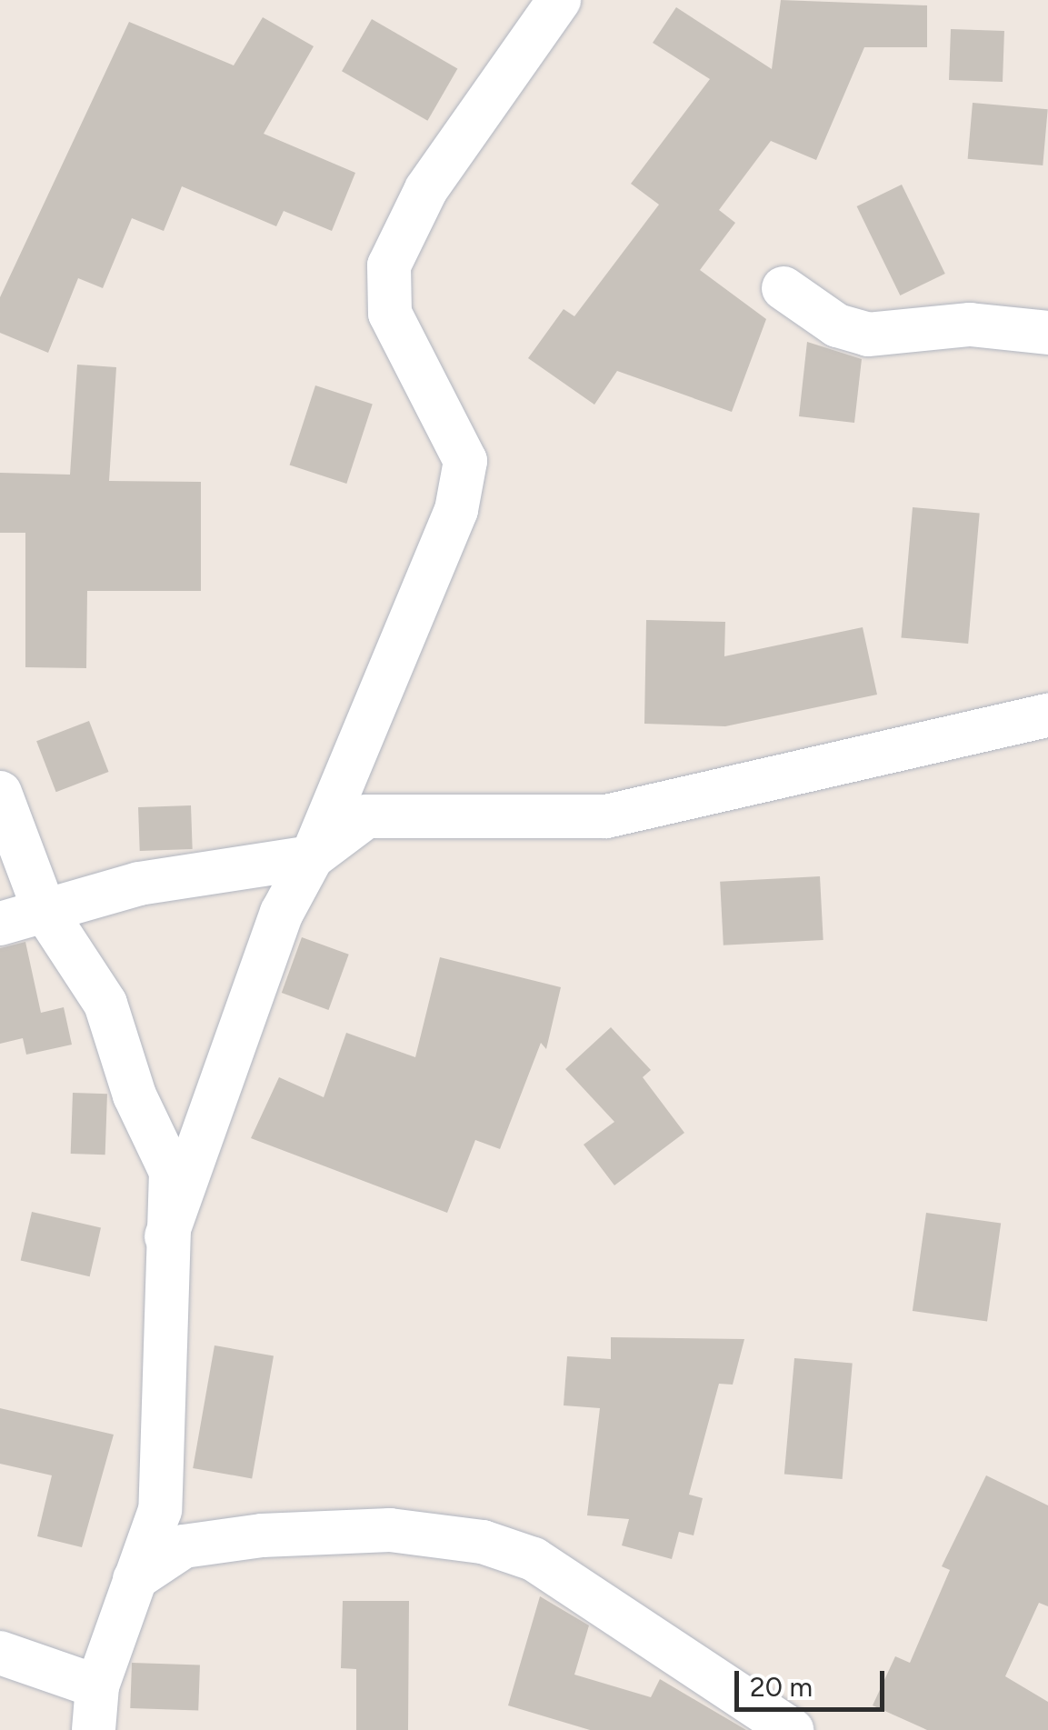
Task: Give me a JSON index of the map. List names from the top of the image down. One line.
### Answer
{"scale_bar":"20 m"}
